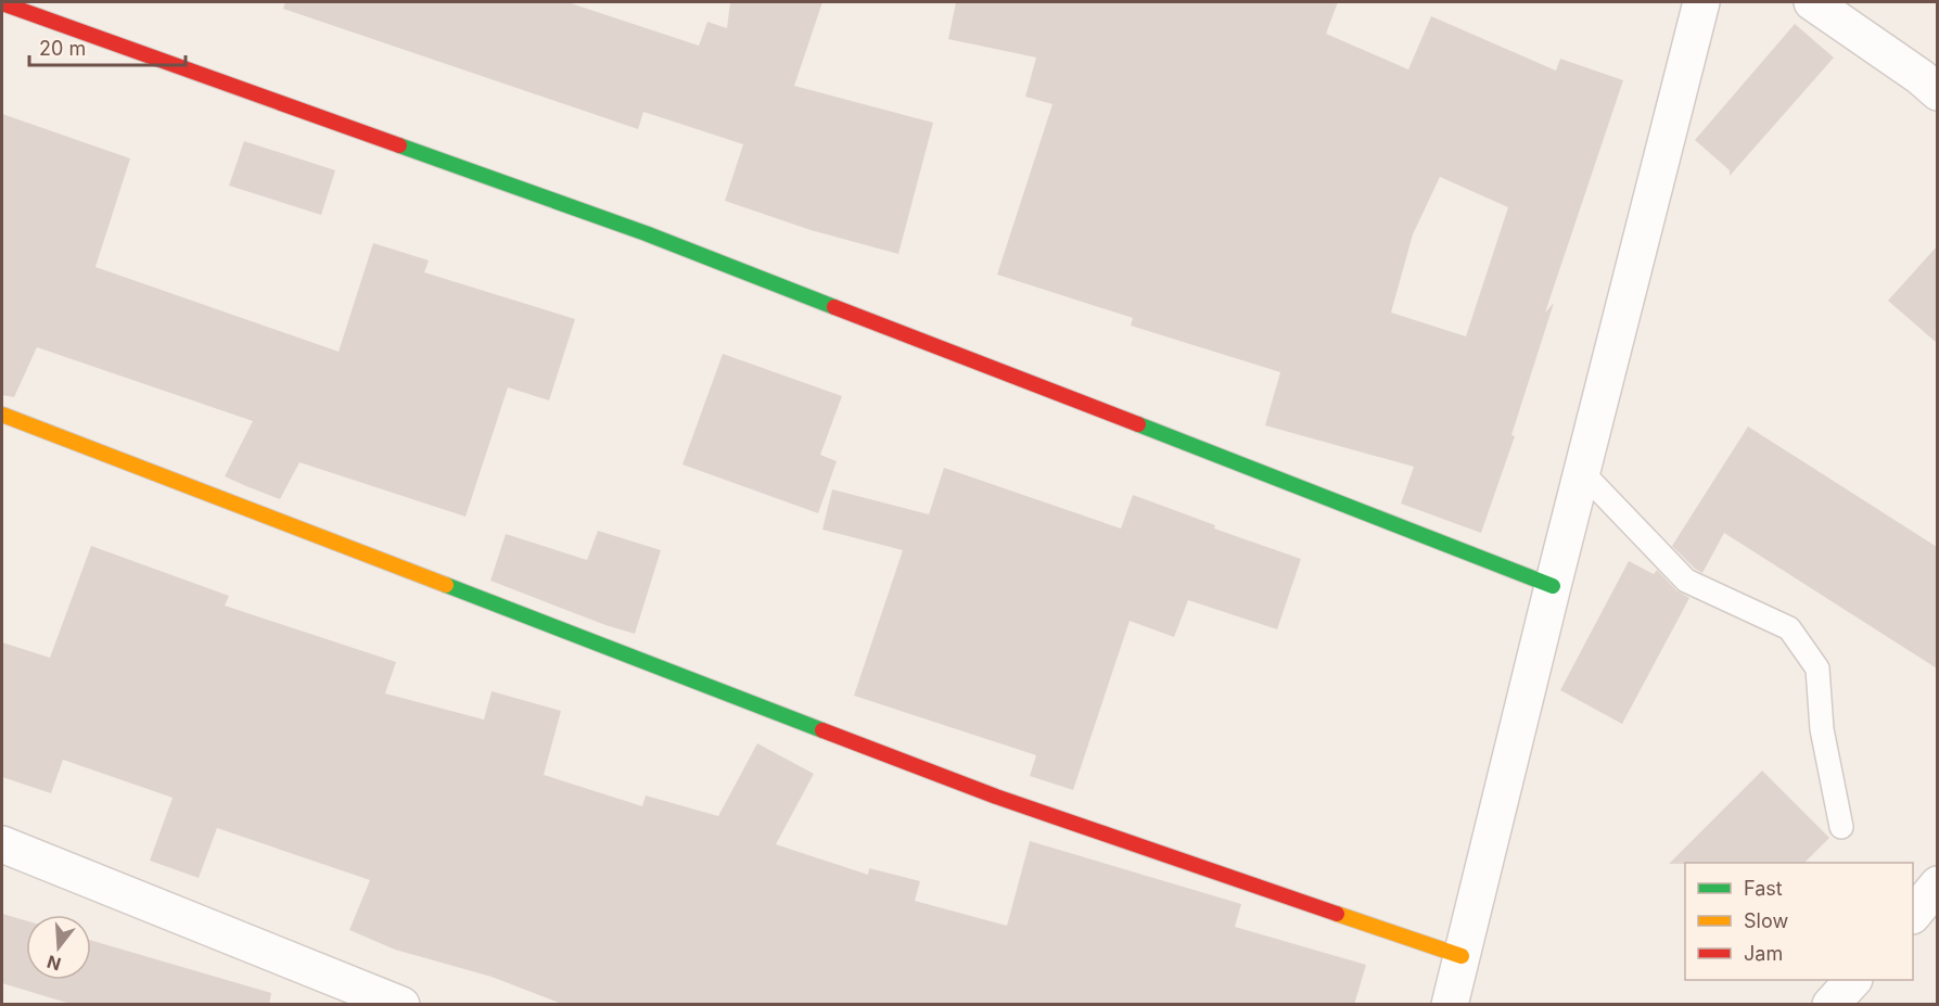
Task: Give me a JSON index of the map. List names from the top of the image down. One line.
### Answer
{"legend":["Fast","Slow","Jam"],"scale_bar":"20 m","north":"bottom"}
